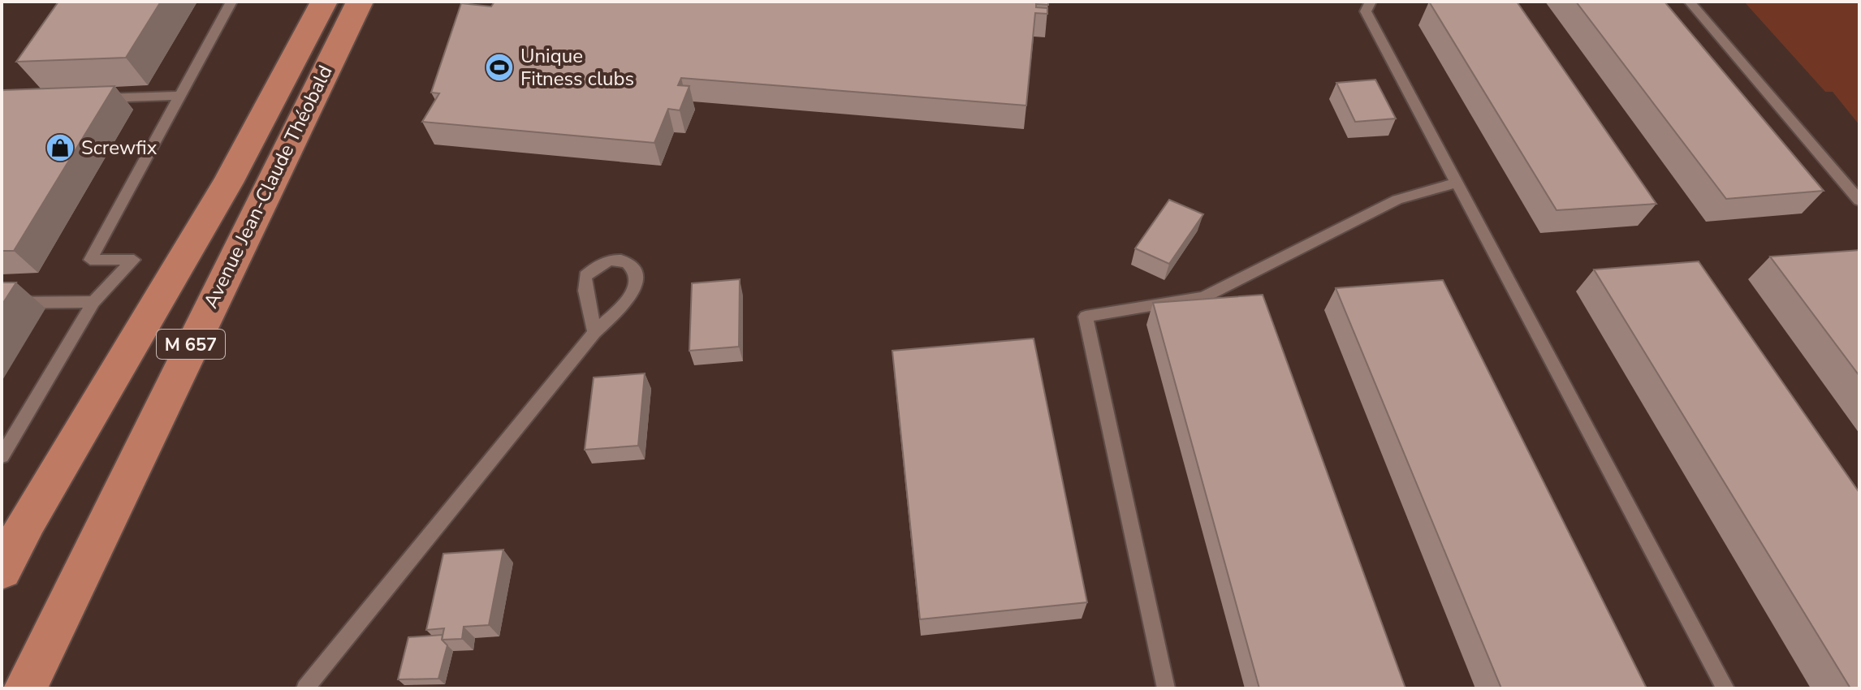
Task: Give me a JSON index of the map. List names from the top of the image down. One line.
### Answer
{"streets":{"main road":["Avenue Jean-Claude Théobald","M 657"]},"places":{"sports":["Unique Fitness clubs"],"shop":["Screwfix"]}}
